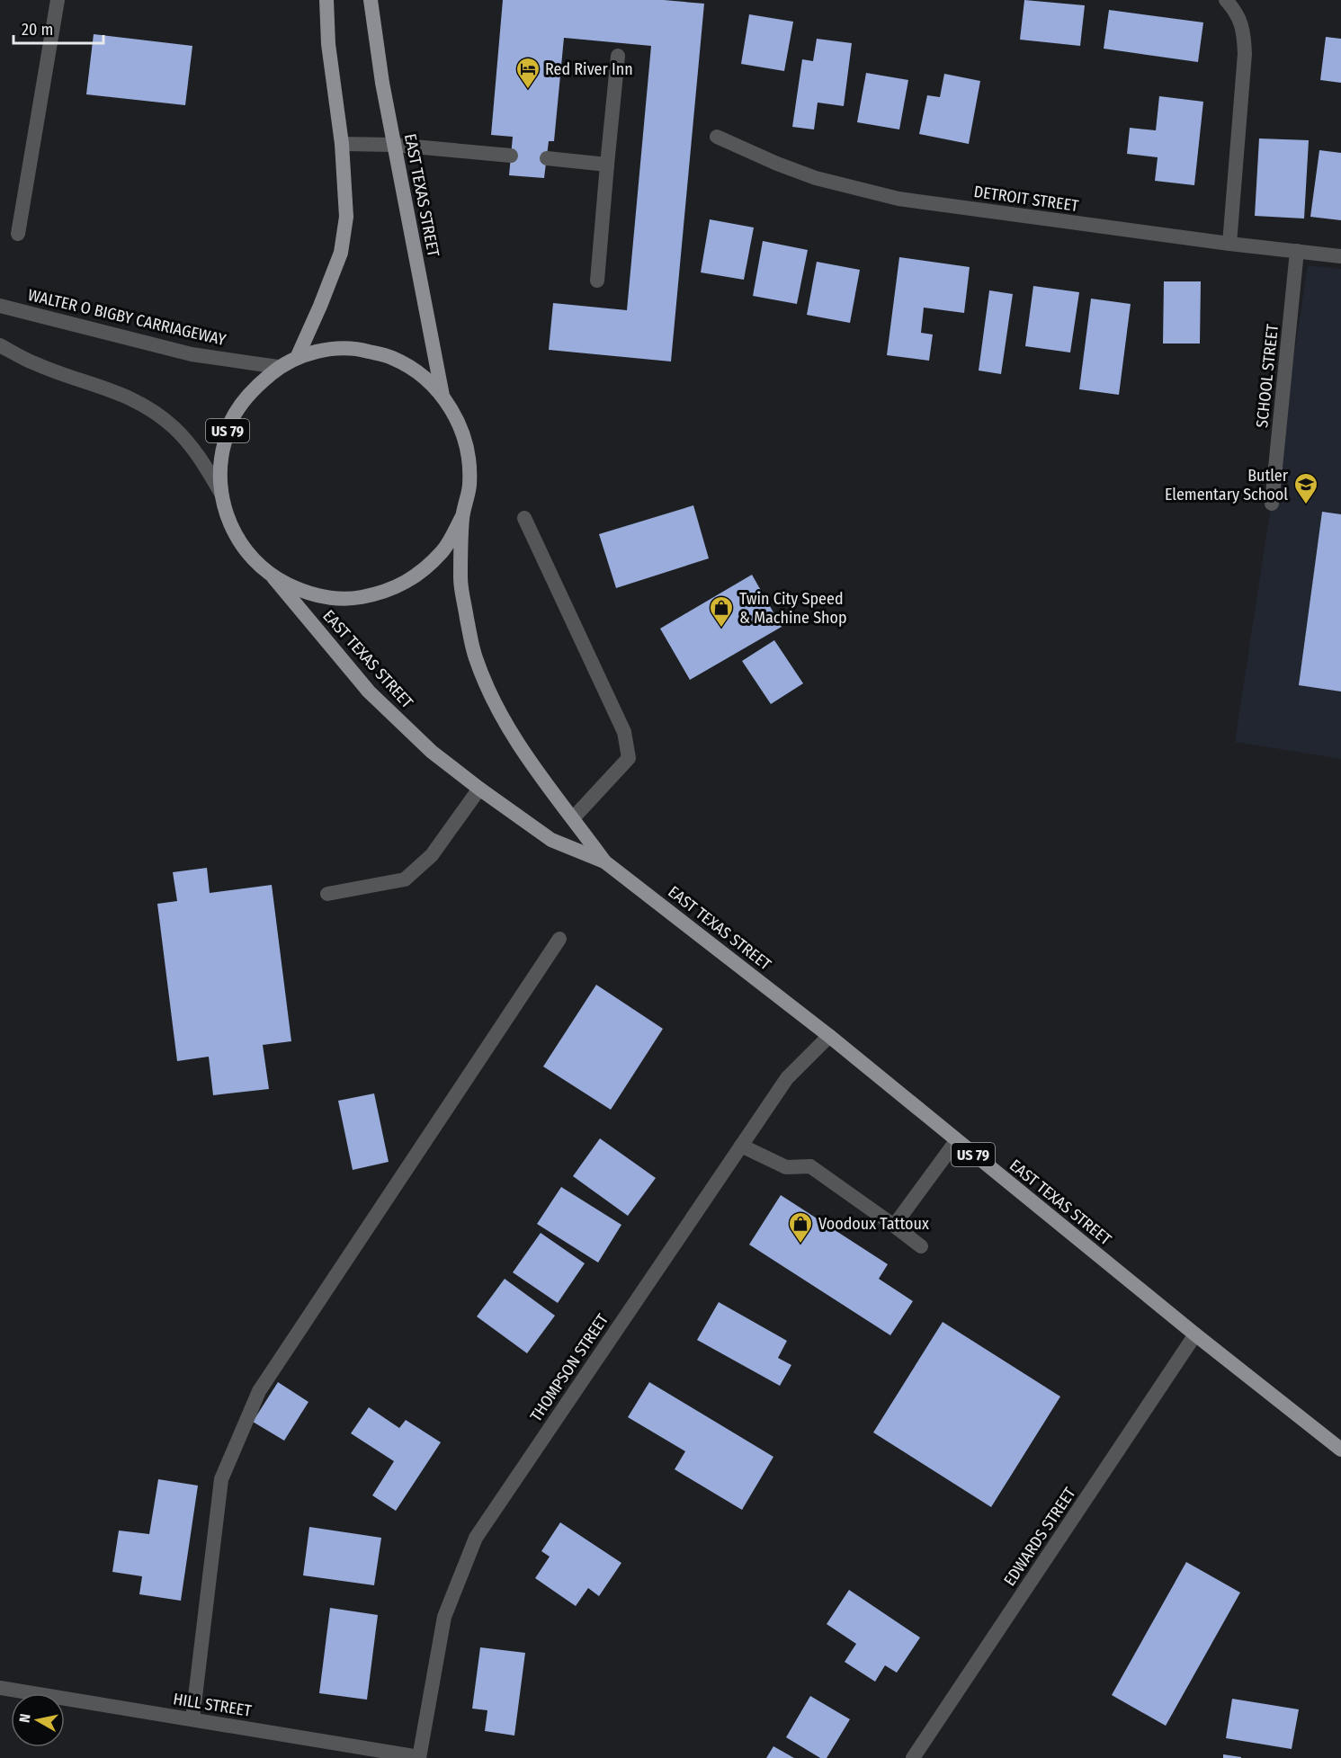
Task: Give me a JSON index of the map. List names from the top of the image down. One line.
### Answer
{"streets":{"main road":["EAST TEXAS STREET","US 79"],"street":["DETROIT STREET","WALTER O BIGBY CARRIAGEWAY","SCHOOL STREET","THOMPSON STREET","EDWARDS STREET","HILL STREET"]},"crossings":[["EAST TEXAS STREET","WALTER O BIGBY CARRIAGEWAY"],["EAST TEXAS STREET","THOMPSON STREET"],["EAST TEXAS STREET","EDWARDS STREET"],["DETROIT STREET","SCHOOL STREET"],["THOMPSON STREET","HILL STREET"]],"places":{"hotel":["Red River Inn"],"school or university":["Butler Elementary School"],"shop":["Twin City Speed & Machine Shop","Voodoux Tattoux"]},"scale_bar":"20 m","north":"left"}
